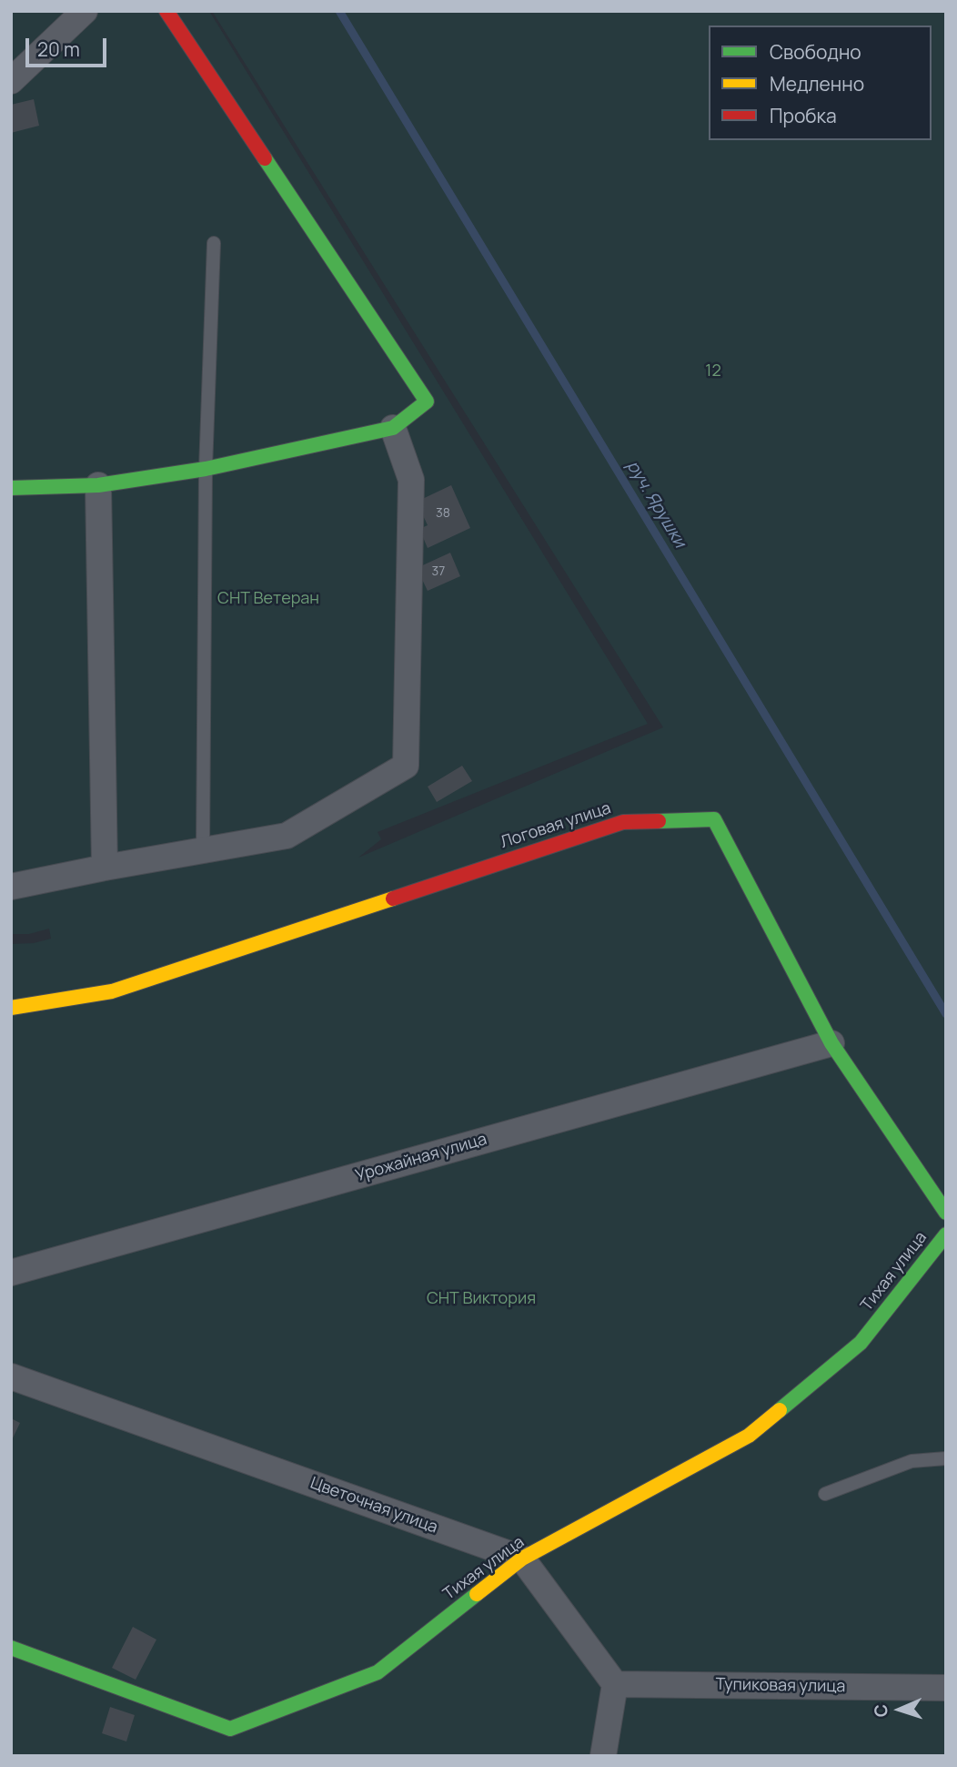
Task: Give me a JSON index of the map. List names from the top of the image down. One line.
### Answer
{"streets":{"street":["Логовая улица","Урожайная улица","Тихая улица","Цветочная улица","Тупиковая улица"]},"crossings":[["Логовая улица","Урожайная улица"],["Тихая улица","Цветочная улица"]],"water":["руч. Ярушки"],"parks":["12","СНТ Ветеран","СНТ Виктория"],"house_numbers":["38","37"],"legend":["Свободно","Медленно","Пробка"],"scale_bar":"20 m","north":"left"}
